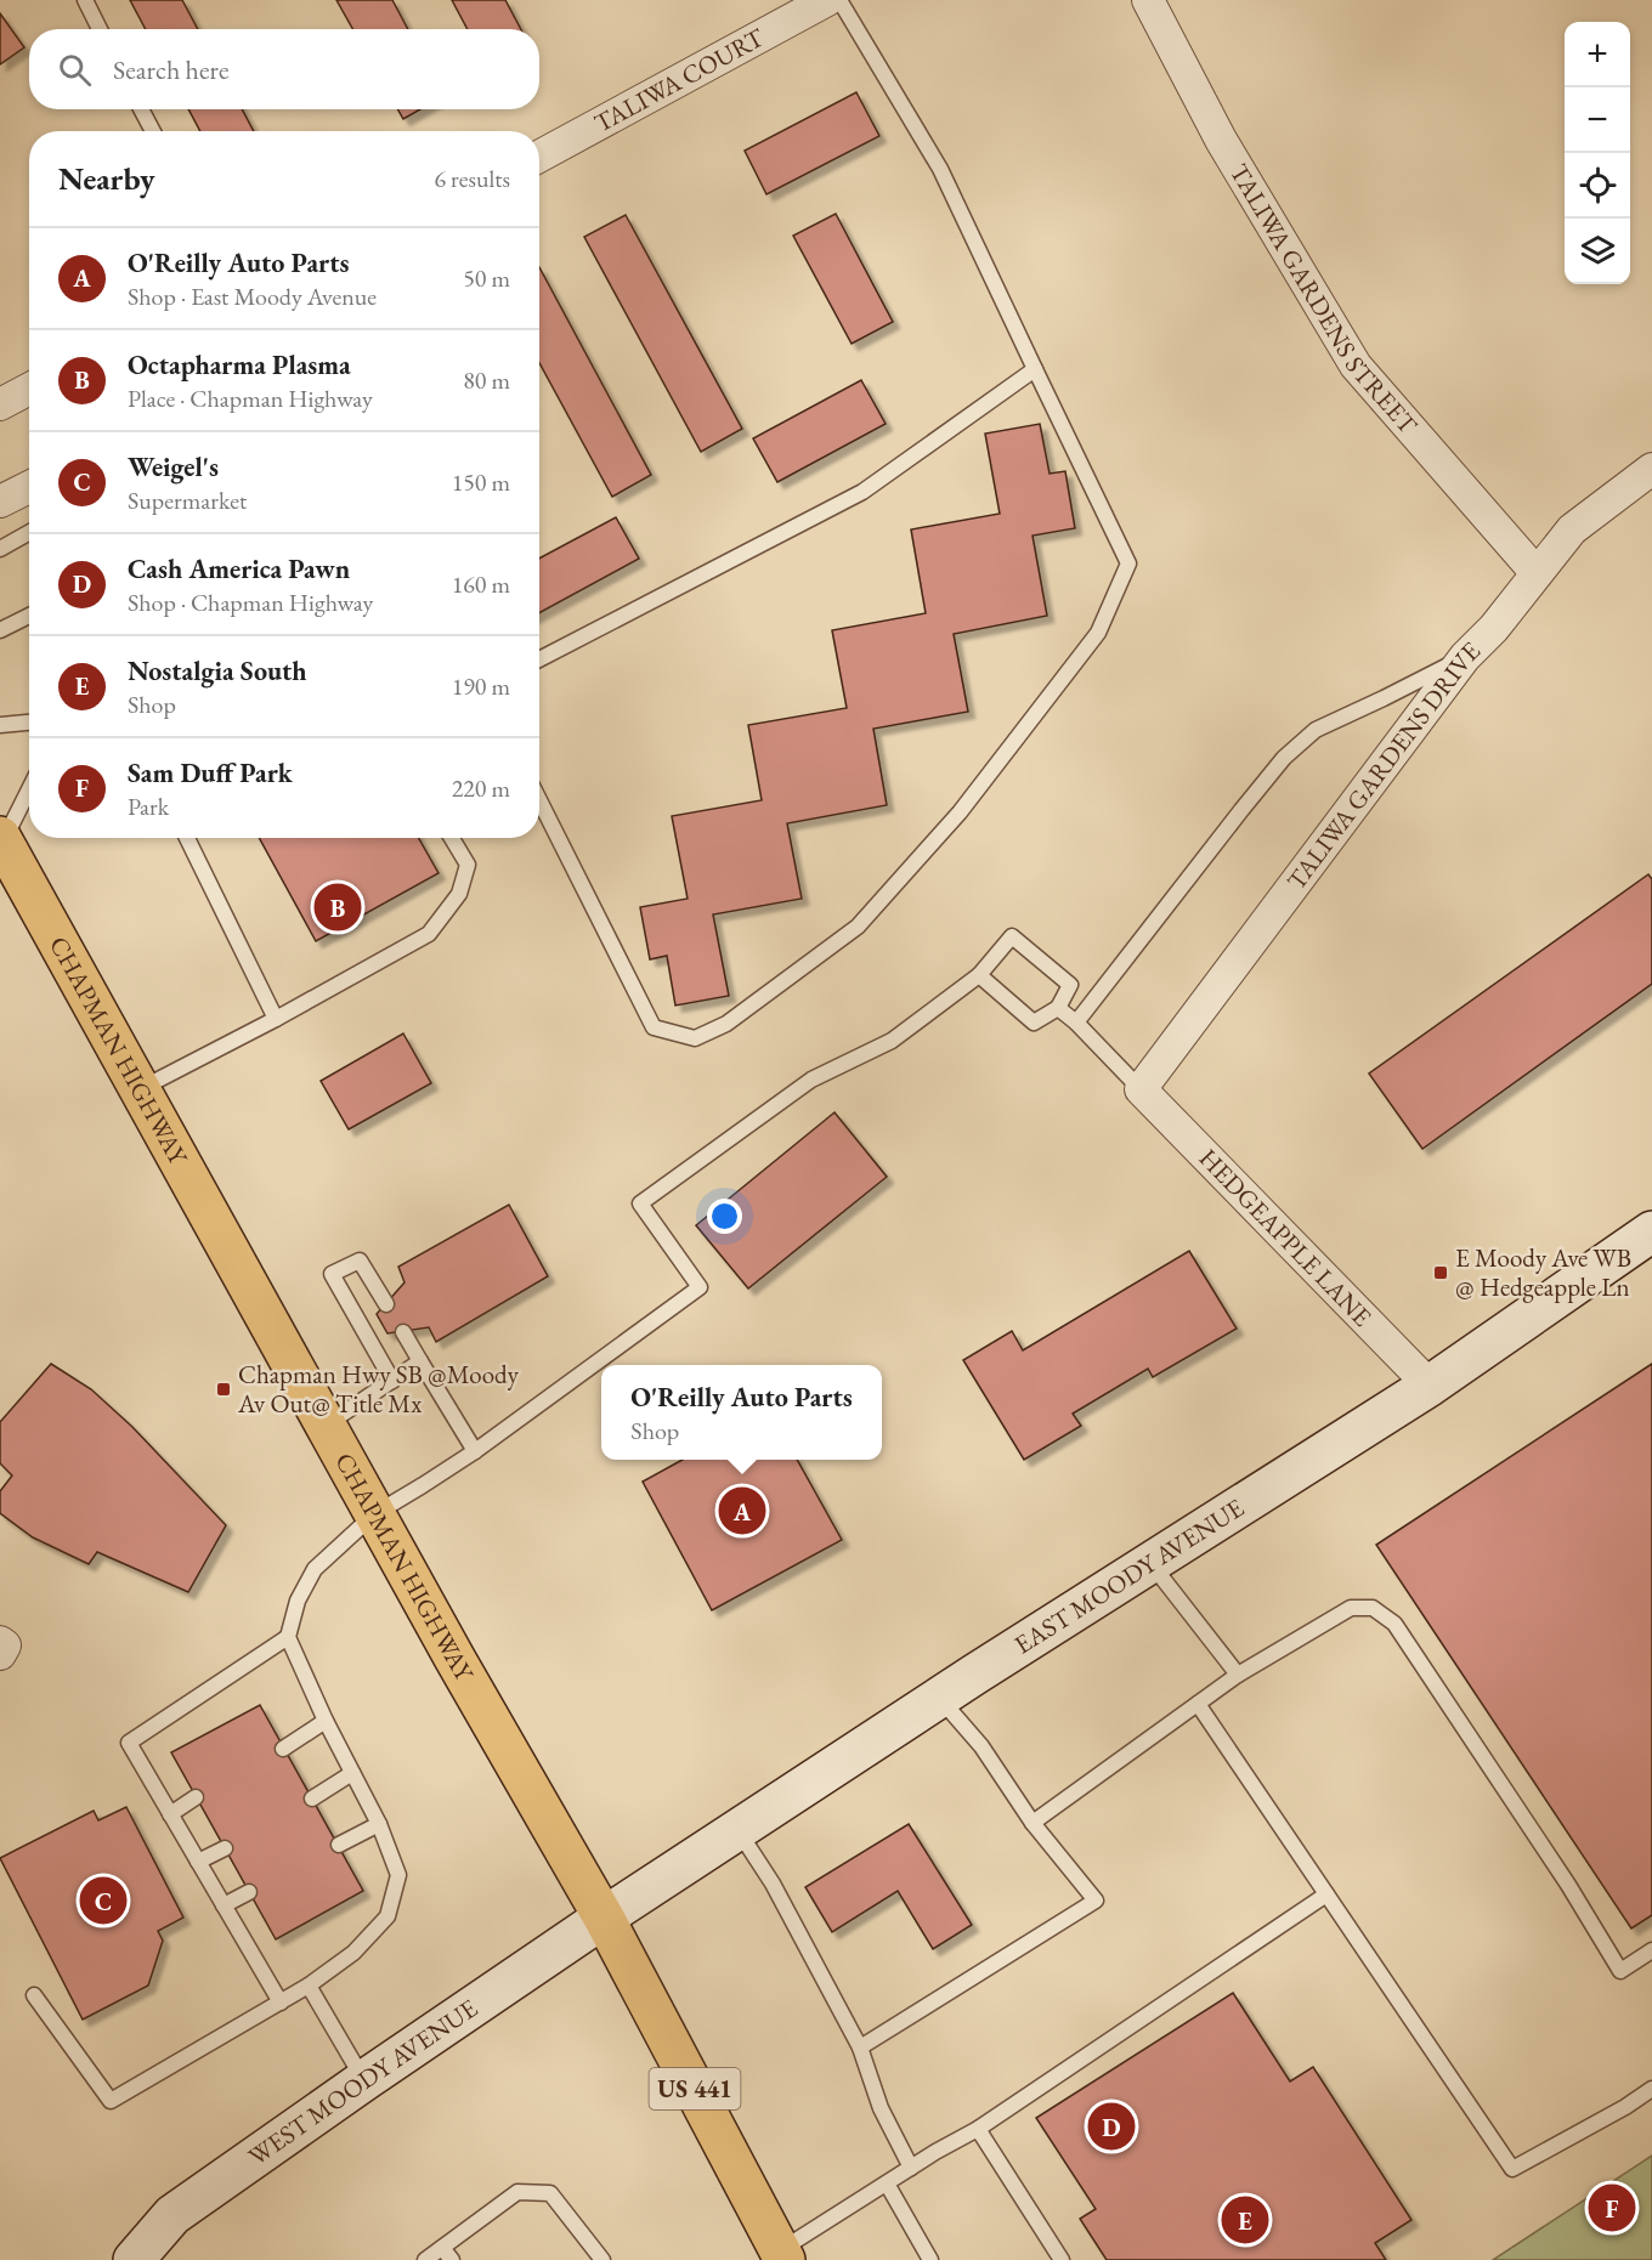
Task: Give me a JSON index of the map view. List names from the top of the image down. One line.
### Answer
{"streets":{"highway":["CHAPMAN HIGHWAY","US 441"],"main road":["EAST MOODY AVENUE","WEST MOODY AVENUE"],"street":["TALIWA COURT","TALIWA GARDENS STREET","TALIWA GARDENS DRIVE","HEDGEAPPLE LANE"]},"crossings":[["TALIWA GARDENS STREET","TALIWA GARDENS DRIVE"],["TALIWA GARDENS DRIVE","HEDGEAPPLE LANE"],["CHAPMAN HIGHWAY","EAST MOODY AVENUE"],["CHAPMAN HIGHWAY","WEST MOODY AVENUE"],["HEDGEAPPLE LANE","EAST MOODY AVENUE"],["EAST MOODY AVENUE","WEST MOODY AVENUE"]],"places":{"transit":["E Moody Ave WB @ Hedgeapple Ln","Chapman Hwy SB @Moody Av Out@ Title Mx"]},"page":{"map_buttons":["+","−"],"search":"Search here","heading":["Nearby","6 results"],"list":[{"mark":"A","name":"O'Reilly Auto Parts","note":"Shop · East Moody Avenue","value":"50 m"},{"mark":"B","name":"Octapharma Plasma","note":"Place · Chapman Highway","value":"80 m"},{"mark":"C","name":"Weigel's","note":"Supermarket","value":"150 m"},{"mark":"D","name":"Cash America Pawn","note":"Shop · Chapman Highway","value":"160 m"},{"mark":"E","name":"Nostalgia South","note":"Shop","value":"190 m"},{"mark":"F","name":"Sam Duff Park","note":"Park","value":"220 m"}],"pins":["B","A","C","D","F","E"],"popup":["O'Reilly Auto Parts","Shop"]}}
